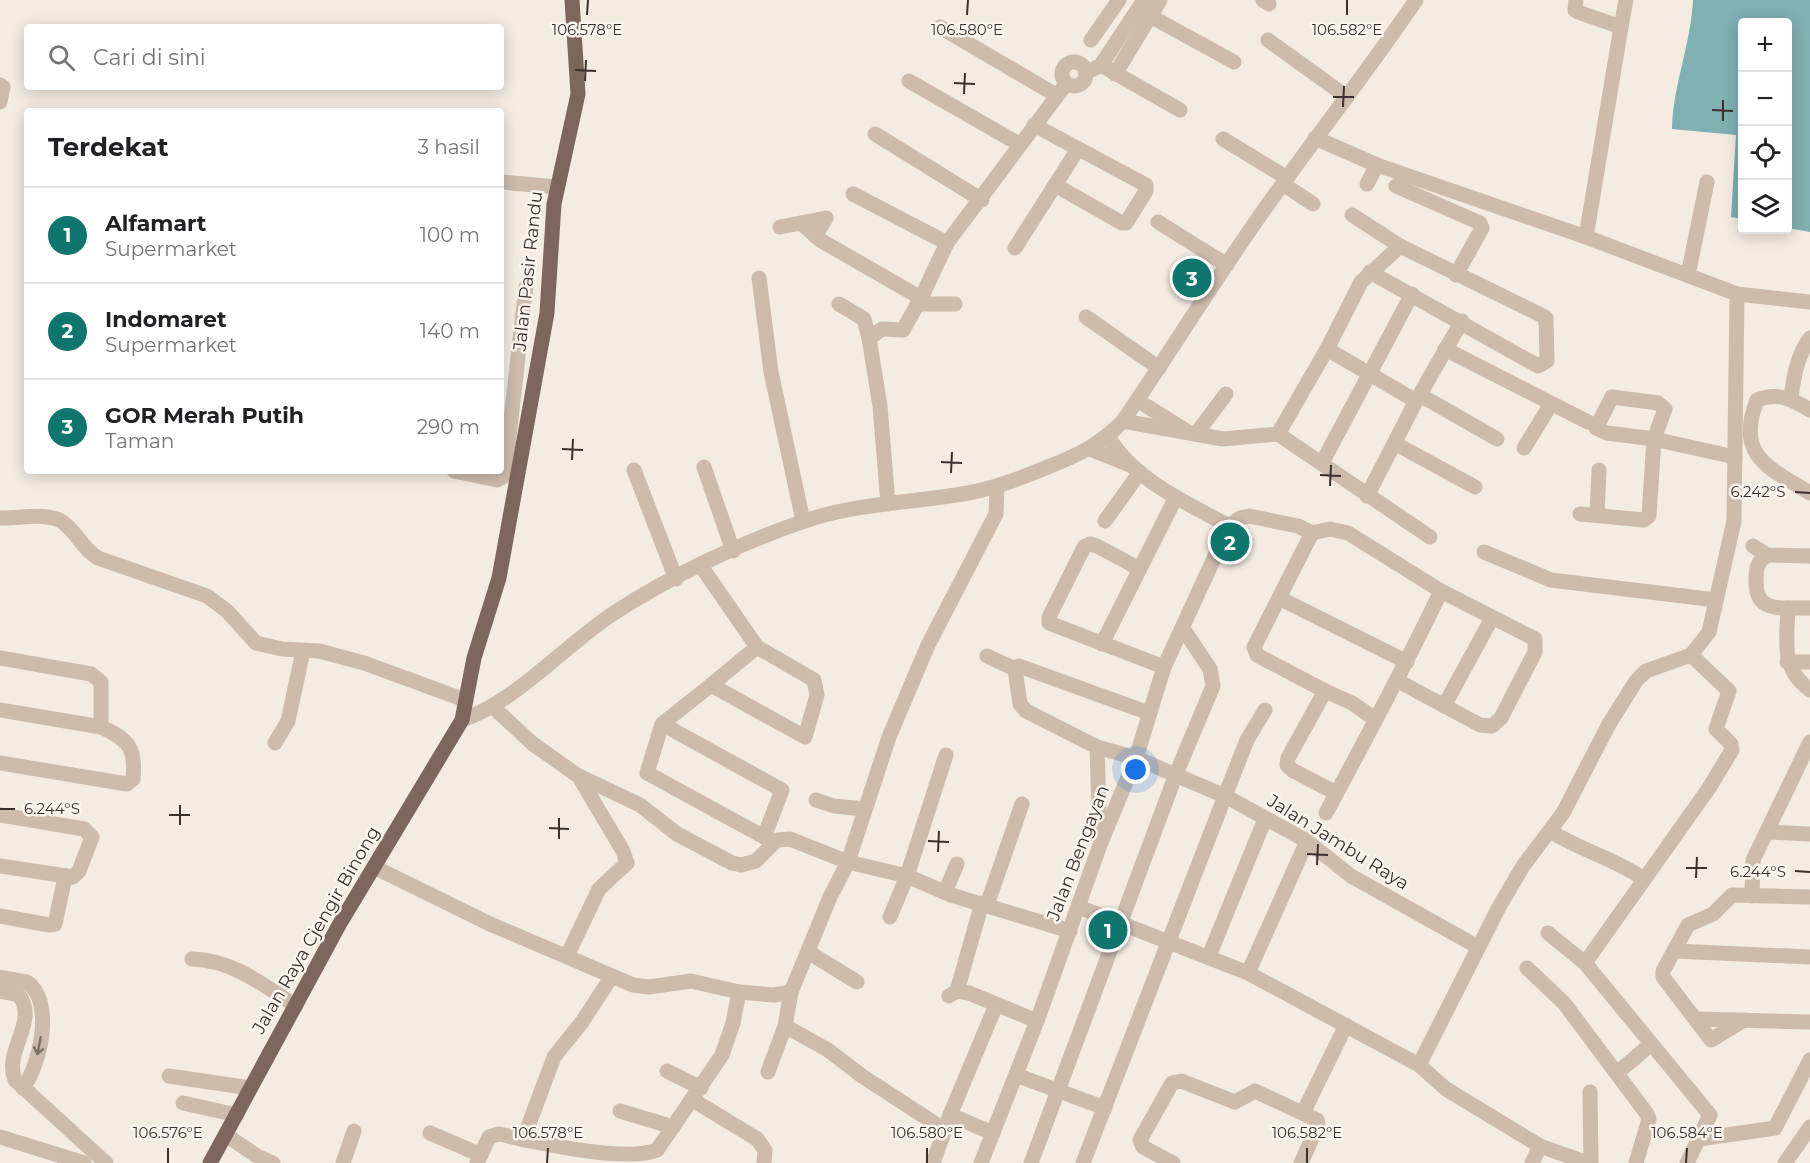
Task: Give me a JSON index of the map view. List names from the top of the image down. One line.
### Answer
{"streets":{"main road":["Jalan Pasir Randu","Jalan Raya Cjengir Binong"],"street":["Jalan Jambu Raya","Jalan Bengayan"]},"crossings":[["Jalan Pasir Randu","Jalan Raya Cjengir Binong"],["Jalan Jambu Raya","Jalan Bengayan"]],"page":{"map_buttons":["+","−"],"search":"Cari di sini","heading":["Terdekat","3 hasil"],"list":[{"mark":"1","name":"Alfamart","note":"Supermarket","value":"100 m"},{"mark":"2","name":"Indomaret","note":"Supermarket","value":"140 m"},{"mark":"3","name":"GOR Merah Putih","note":"Taman","value":"290 m"}],"pins":["3","2","1"]},"coordinates":["106.578°E","106.580°E","106.582°E","6.242°S","6.244°S","106.576°E","106.584°E"]}
